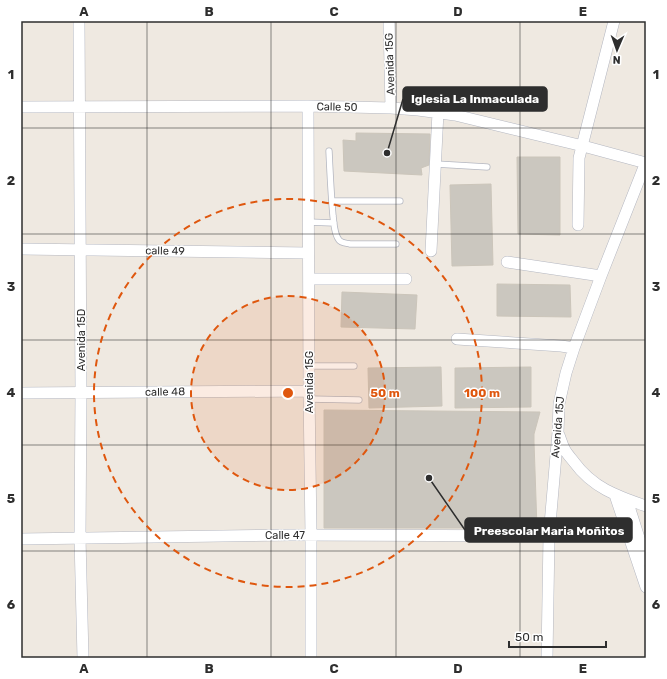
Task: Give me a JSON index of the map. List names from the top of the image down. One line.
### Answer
{"streets":{"street":["Avenida 15G","Calle 50","calle 49","Avenida 15D","calle 48","Avenida 15J","Calle 47"]},"crossings":[["Avenida 15G","Calle 50"],["Avenida 15G","calle 49"],["Avenida 15G","calle 48"],["Avenida 15G","Calle 47"],["Calle 50","Avenida 15D"],["Calle 50","Avenida 15J"],["calle 49","Avenida 15D"],["Avenida 15D","calle 48"],["Avenida 15D","Calle 47"],["Avenida 15J","Calle 47"]],"places":["Iglesia La Inmaculada","Preescolar Maria Moñitos"],"scale_bar":"50 m","north":"bottom","grid":{"columns":["A","B","C","D","E"],"rows":["1","2","3","4","5","6"]},"rings":["50 m","100 m"]}
